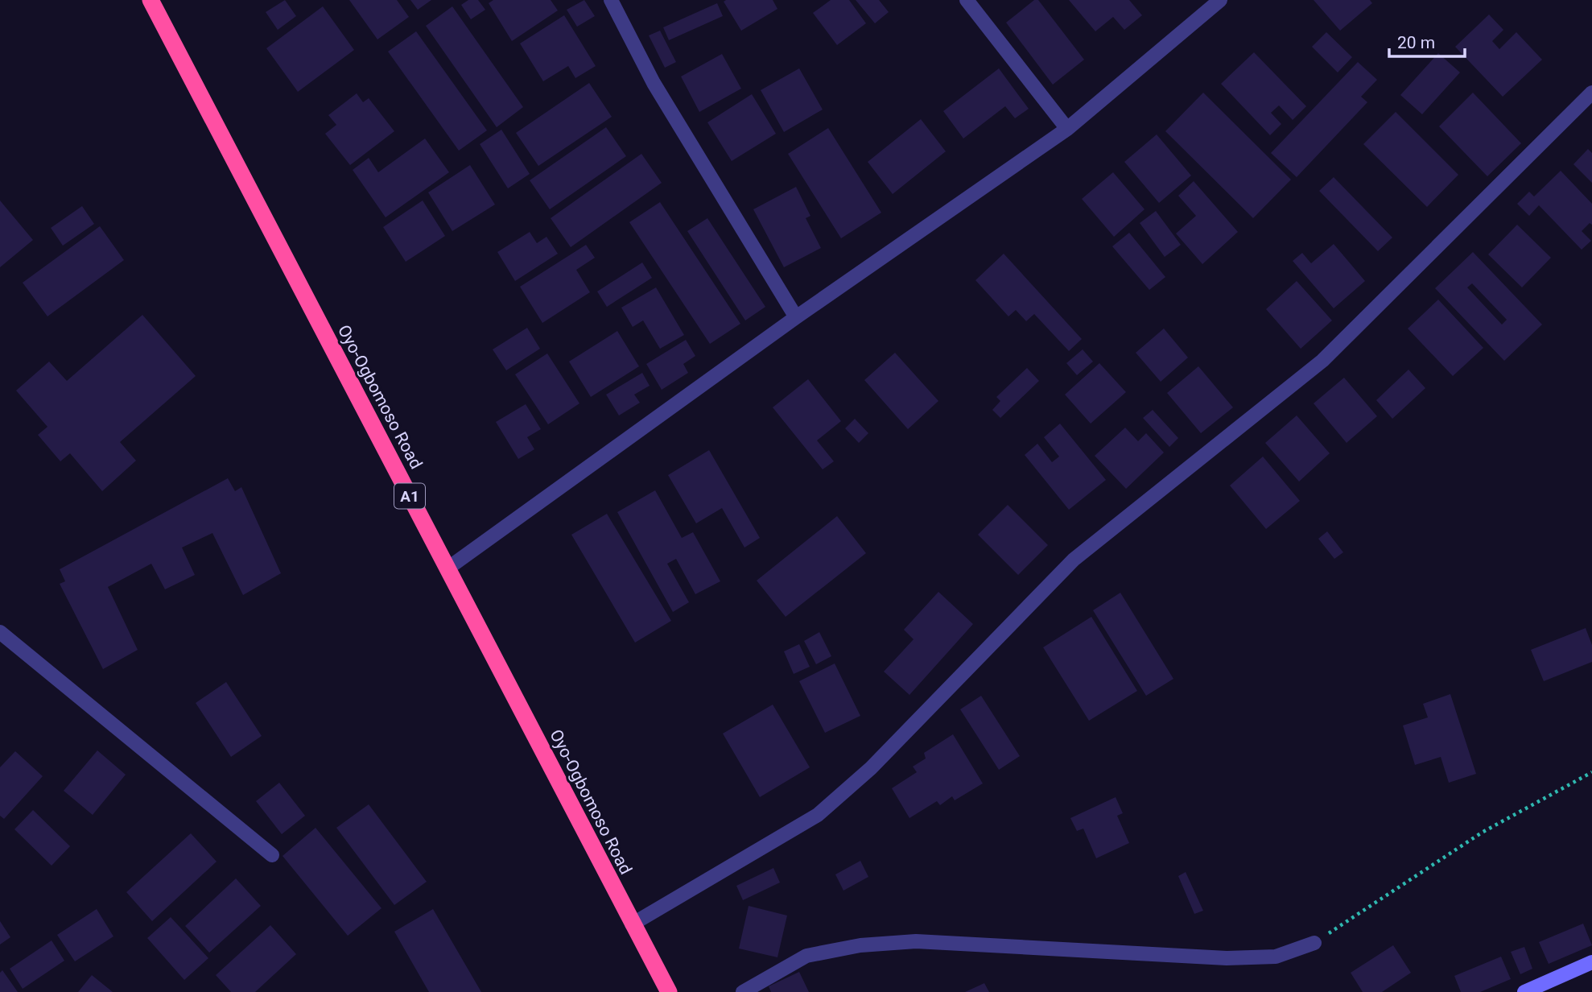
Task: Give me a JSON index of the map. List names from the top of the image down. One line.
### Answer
{"streets":{"highway":["Oyo-Ogbomoso Road","A1"]},"scale_bar":"20 m"}
